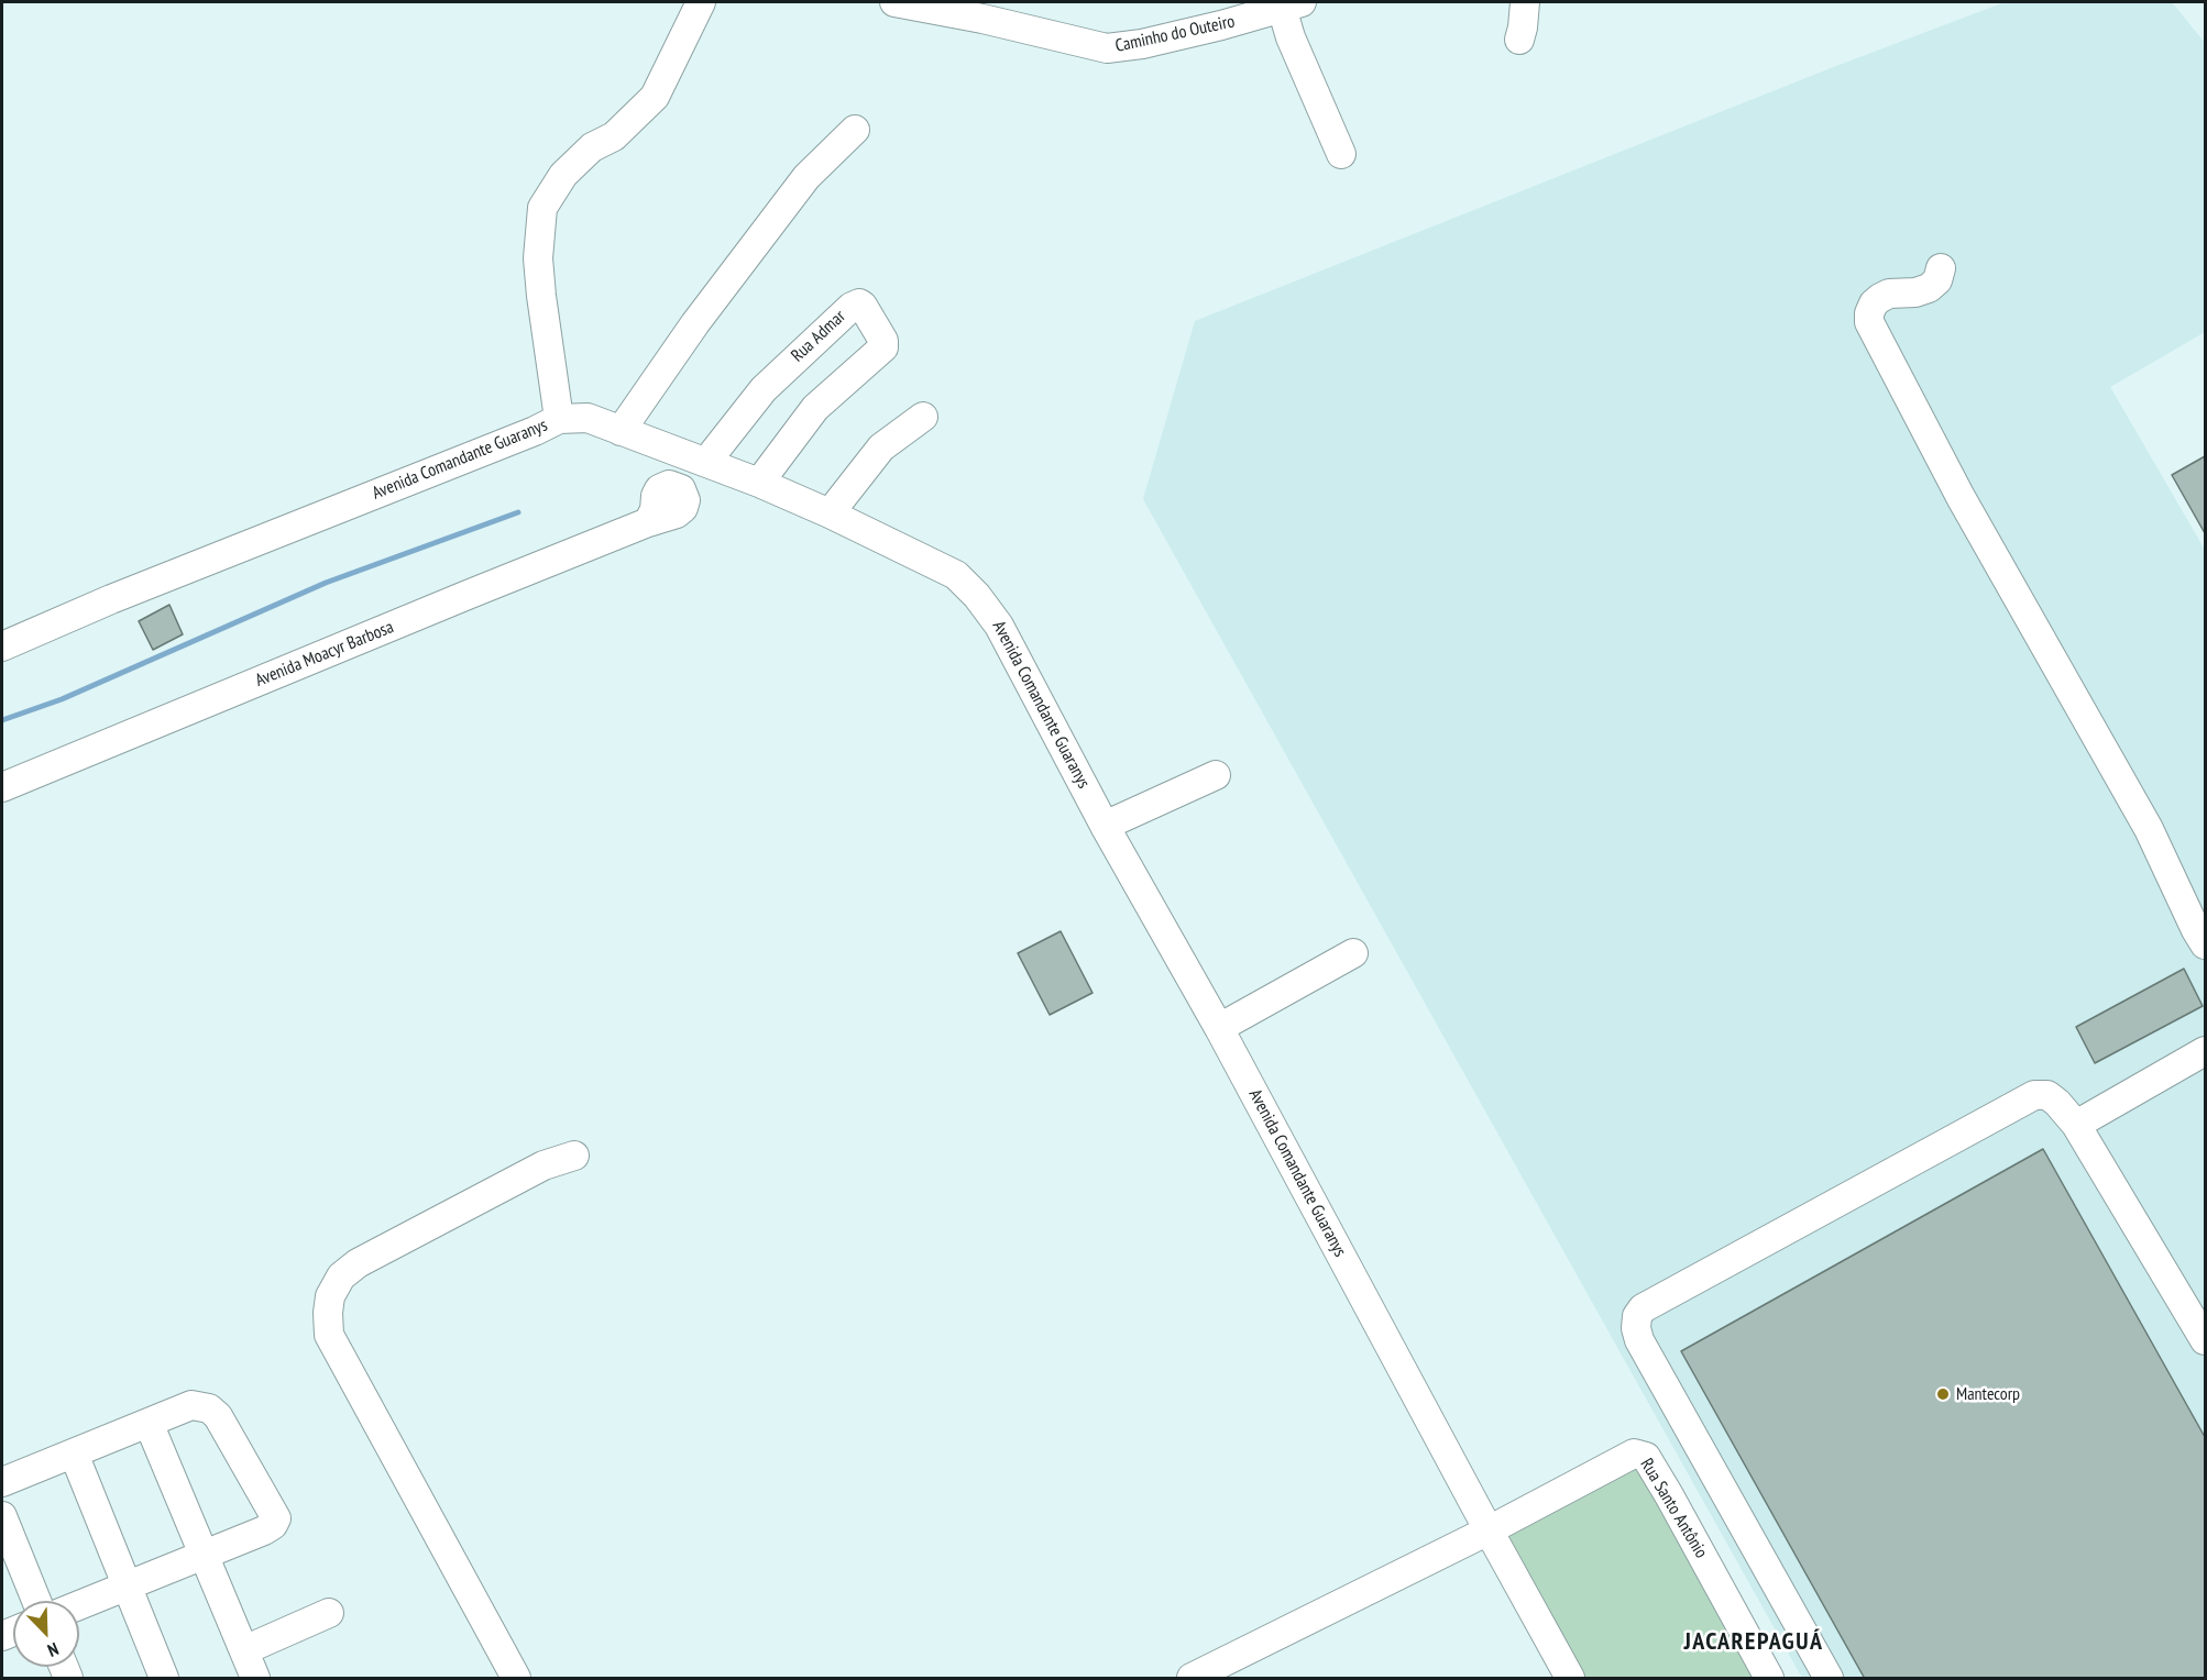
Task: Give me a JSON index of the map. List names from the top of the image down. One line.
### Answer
{"streets":{"street":["Caminho do Outeiro","Rua Admar","Avenida Comandante Guaranys","Avenida Moacyr Barbosa","Rua Santo Antônio"]},"crossings":[["Rua Admar","Avenida Comandante Guaranys"],["Avenida Comandante Guaranys","Rua Santo Antônio"]],"districts":["JACAREPAGUÁ"],"places":["Mantecorp"],"north":"bottom right"}
